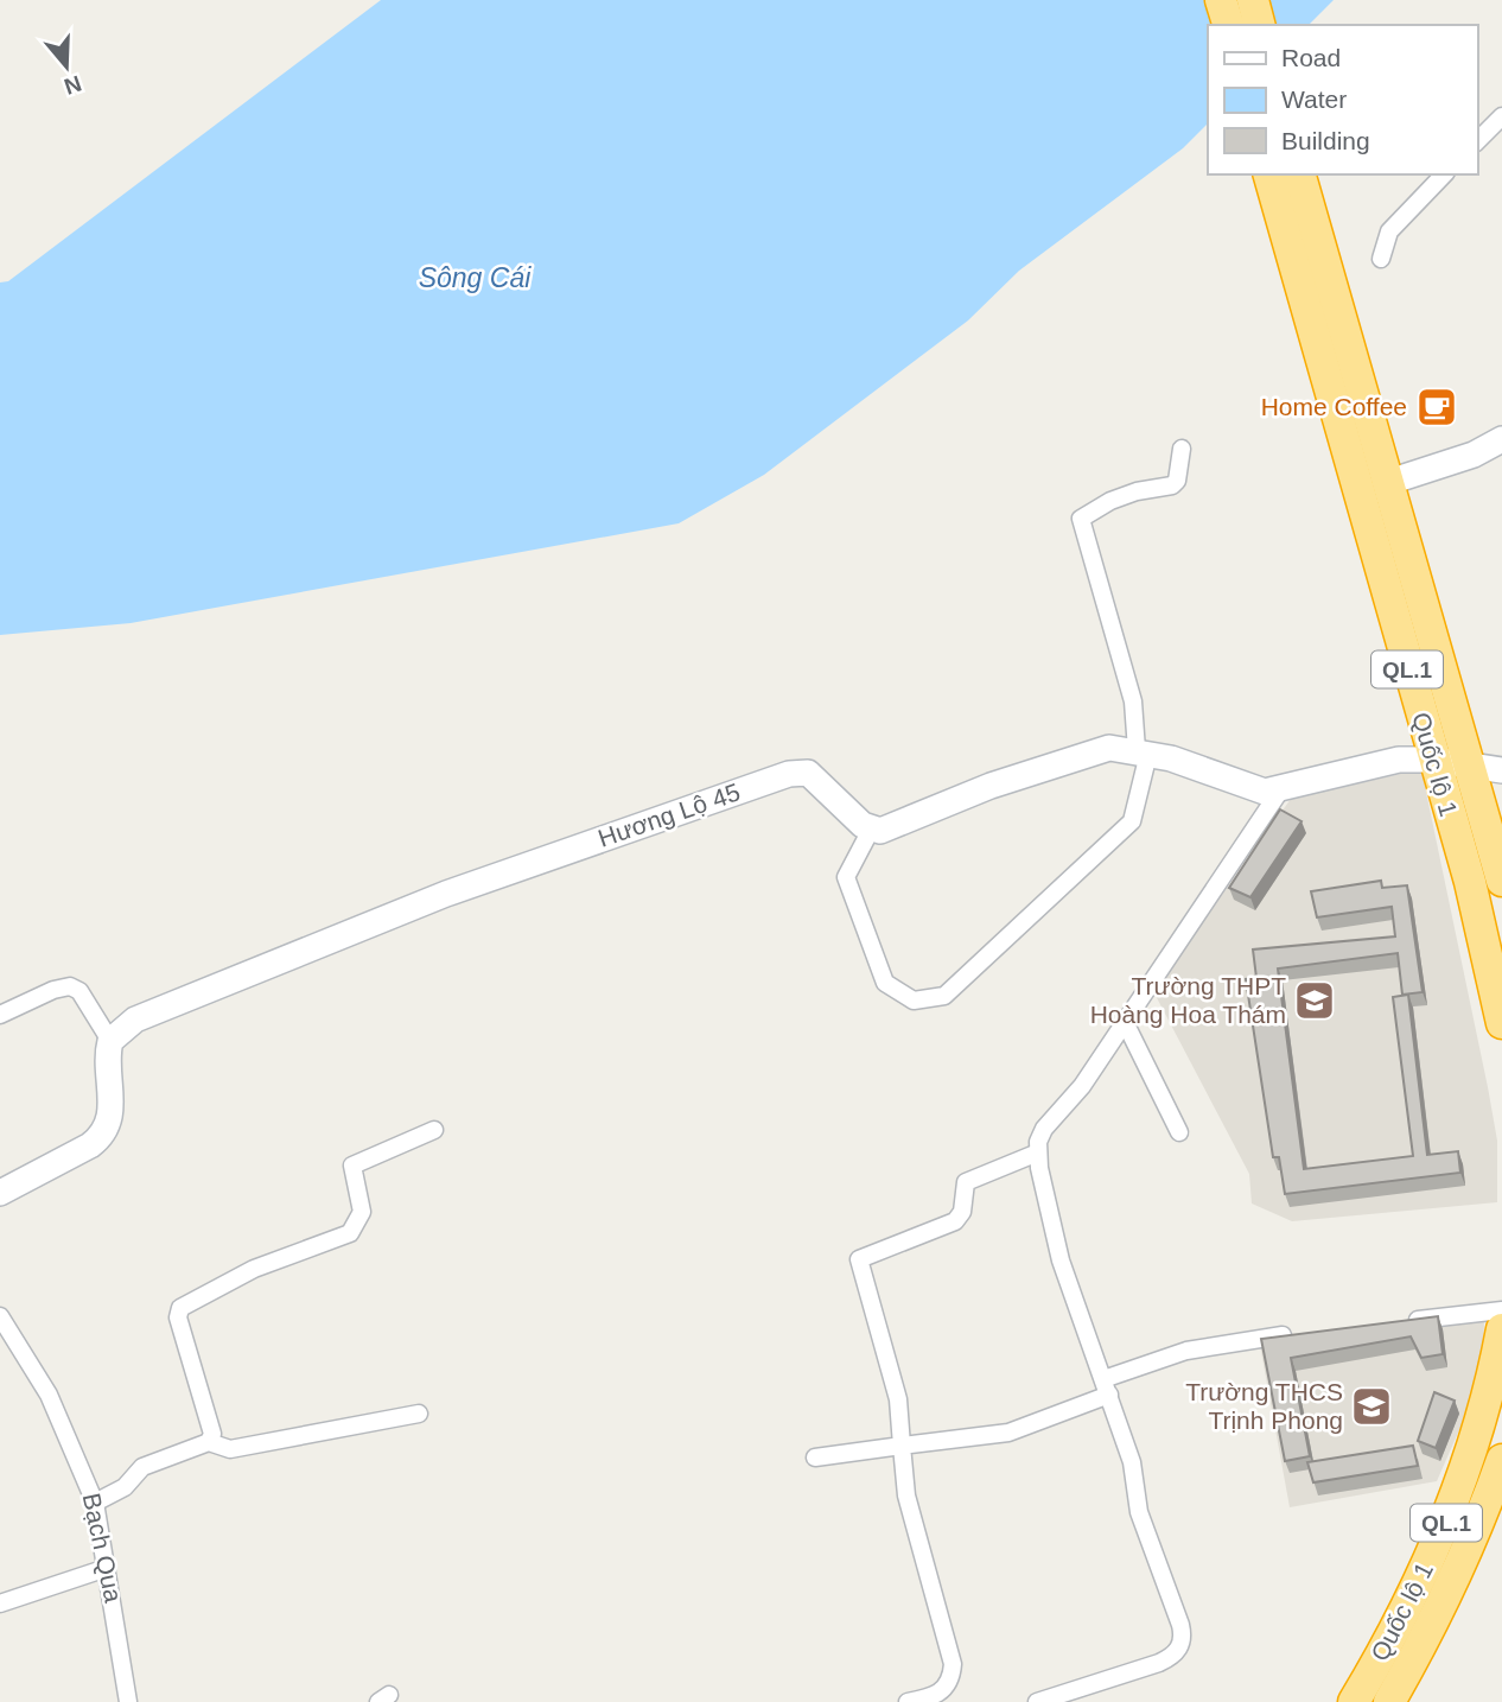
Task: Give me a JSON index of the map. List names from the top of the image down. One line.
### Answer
{"streets":{"highway":["QL.1","Quốc lộ 1"],"street":["Hương Lộ 45","Bạch Qua"]},"water":["Sông Cái"],"places":{"cafe":["Home Coffee"],"school or university":["Trường THPT Hoàng Hoa Thám","Trường THCS Trịnh Phong"]},"legend":["Road","Water","Building"],"north":"bottom"}
